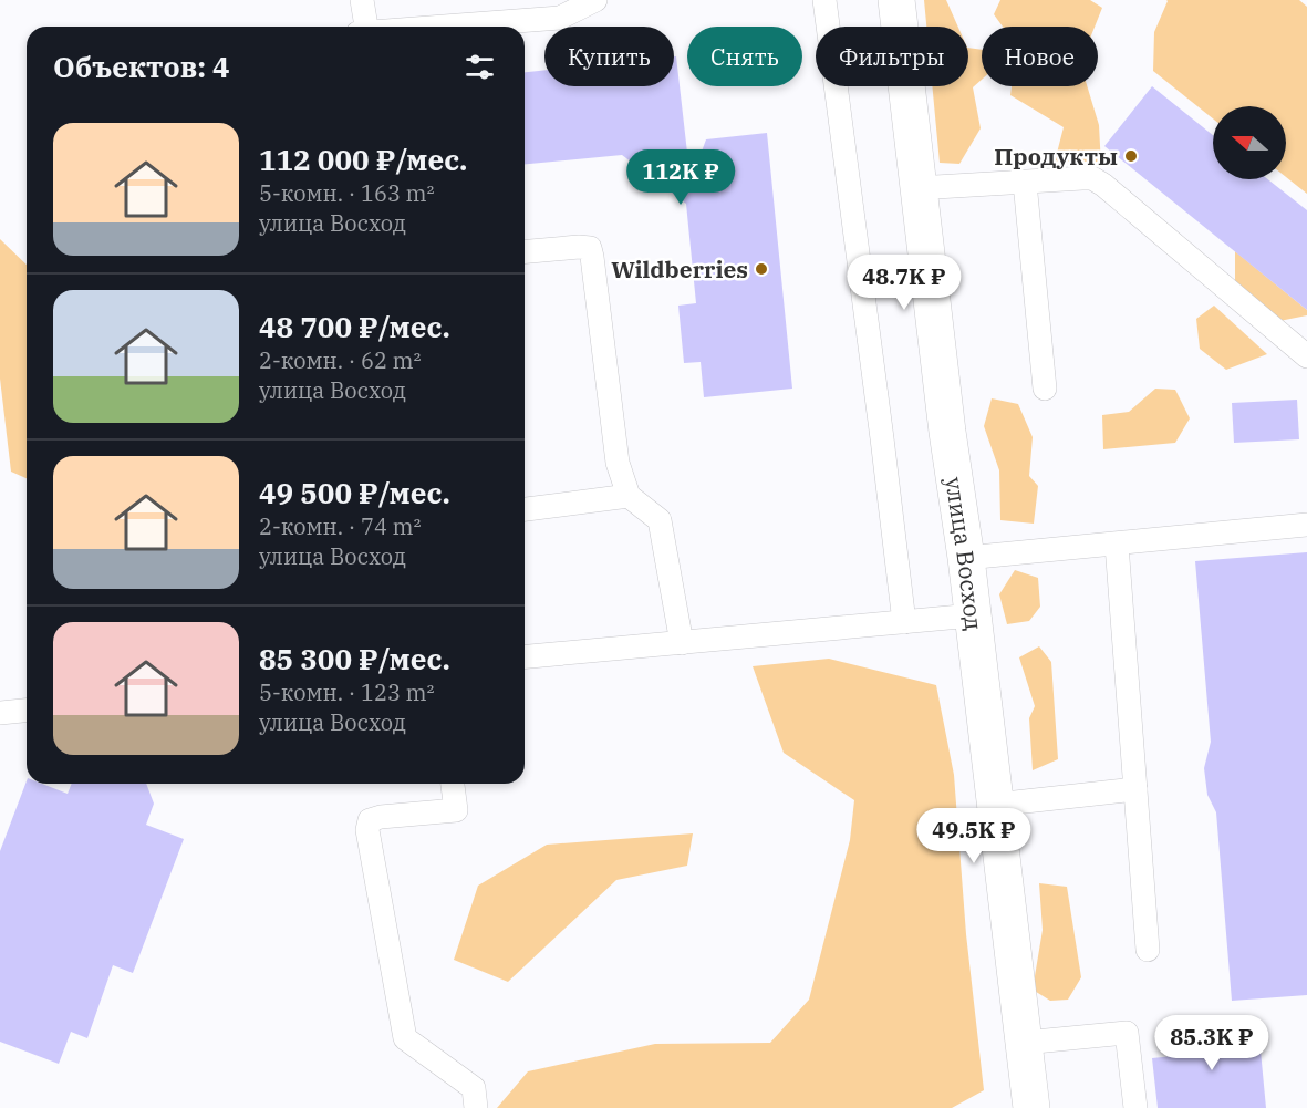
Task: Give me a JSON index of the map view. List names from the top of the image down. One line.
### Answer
{"streets":{"street":["улица Восход"]},"places":["Продукты","Wildberries"],"north":"left","page":{"chip":["Купить","Снять","Фильтры","Новое"],"heading":"Объектов: 4","list":[{"name":"112 000 ₽/мес.","note":"5-комн. · 163 m² · улица Восход"},{"name":"48 700 ₽/мес.","note":"2-комн. · 62 m² · улица Восход"},{"name":"49 500 ₽/мес.","note":"2-комн. · 74 m² · улица Восход"},{"name":"85 300 ₽/мес.","note":"5-комн. · 123 m² · улица Восход"}],"price":["112K ₽","48.7K ₽","49.5K ₽","85.3K ₽"]}}
